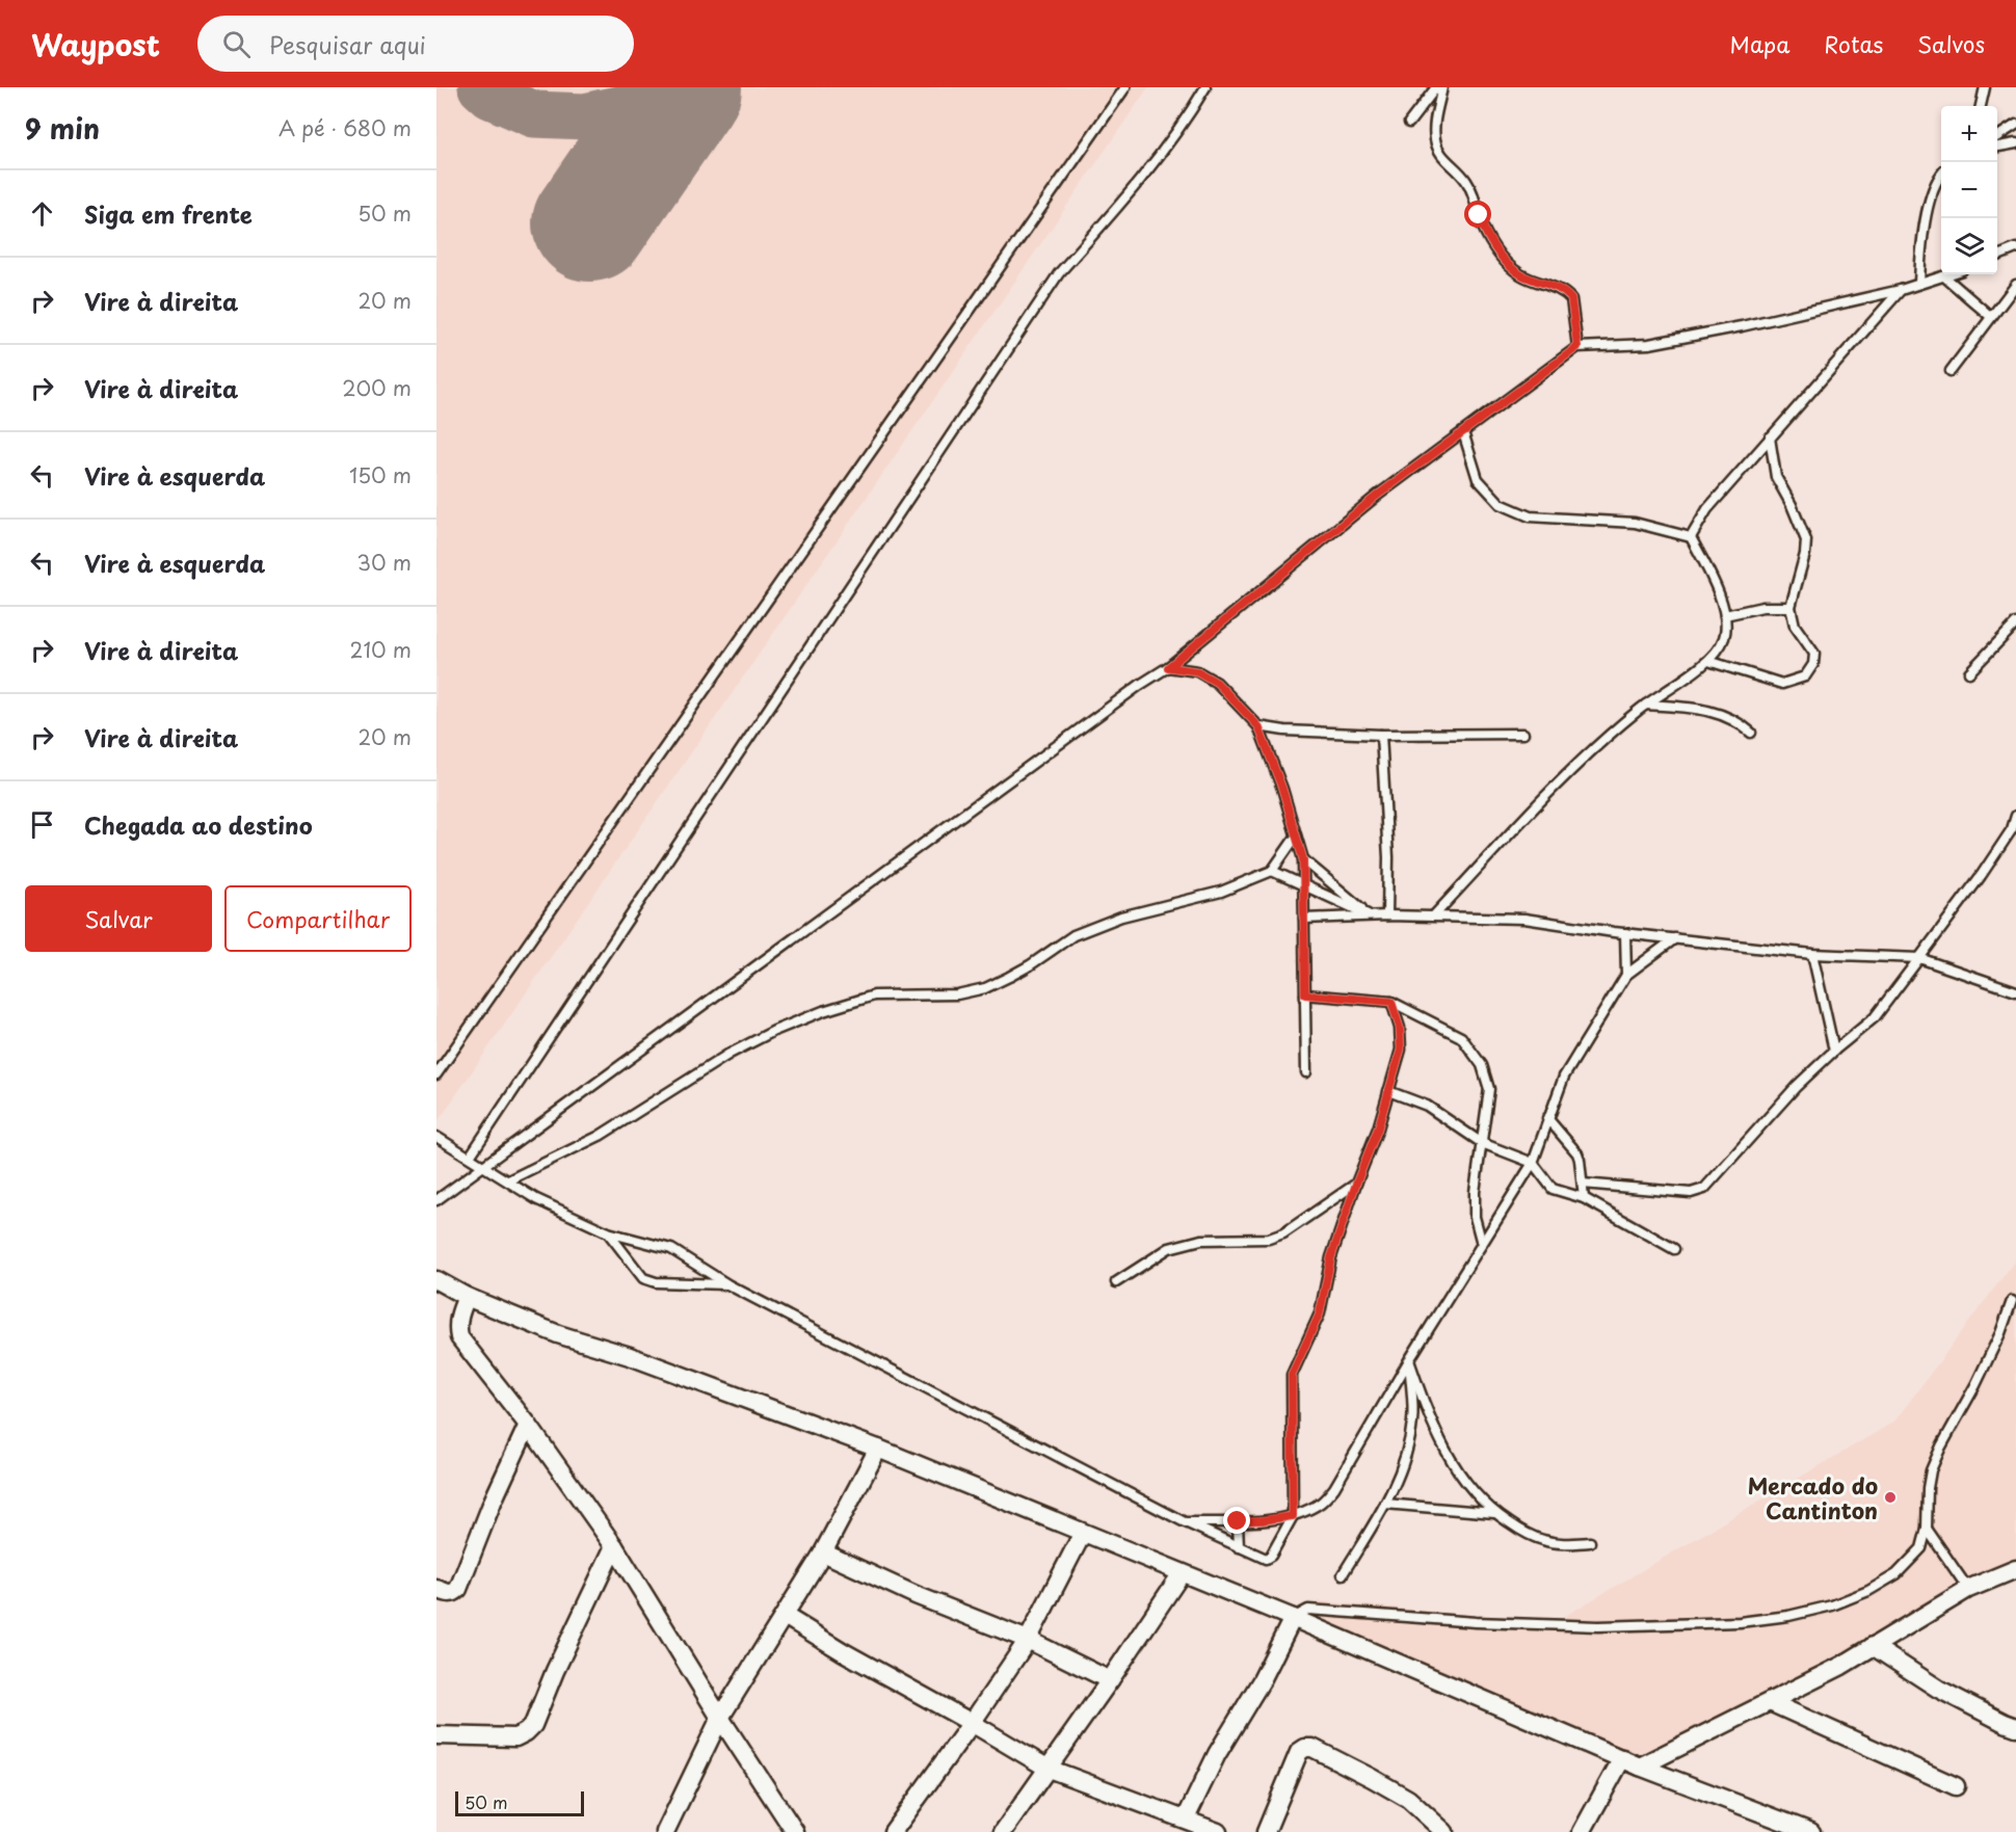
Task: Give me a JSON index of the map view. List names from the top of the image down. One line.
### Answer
{"places":["Mercado do Cantinton"],"scale_bar":"50 m","page":{"header":"Waypost","search":"Pesquisar aqui","nav":["Mapa","Rotas","Salvos"],"heading":["9 min","A pé · 680 m"],"map_buttons":["+","−"],"list":[["Siga em frente","50 m"],["Vire à direita","20 m"],["Vire à direita","200 m"],["Vire à esquerda","150 m"],["Vire à esquerda","30 m"],["Vire à direita","210 m"],["Vire à direita","20 m"],"Chegada ao destino"],"buttons":["Salvar","Compartilhar"],"scale":"50 m"}}
